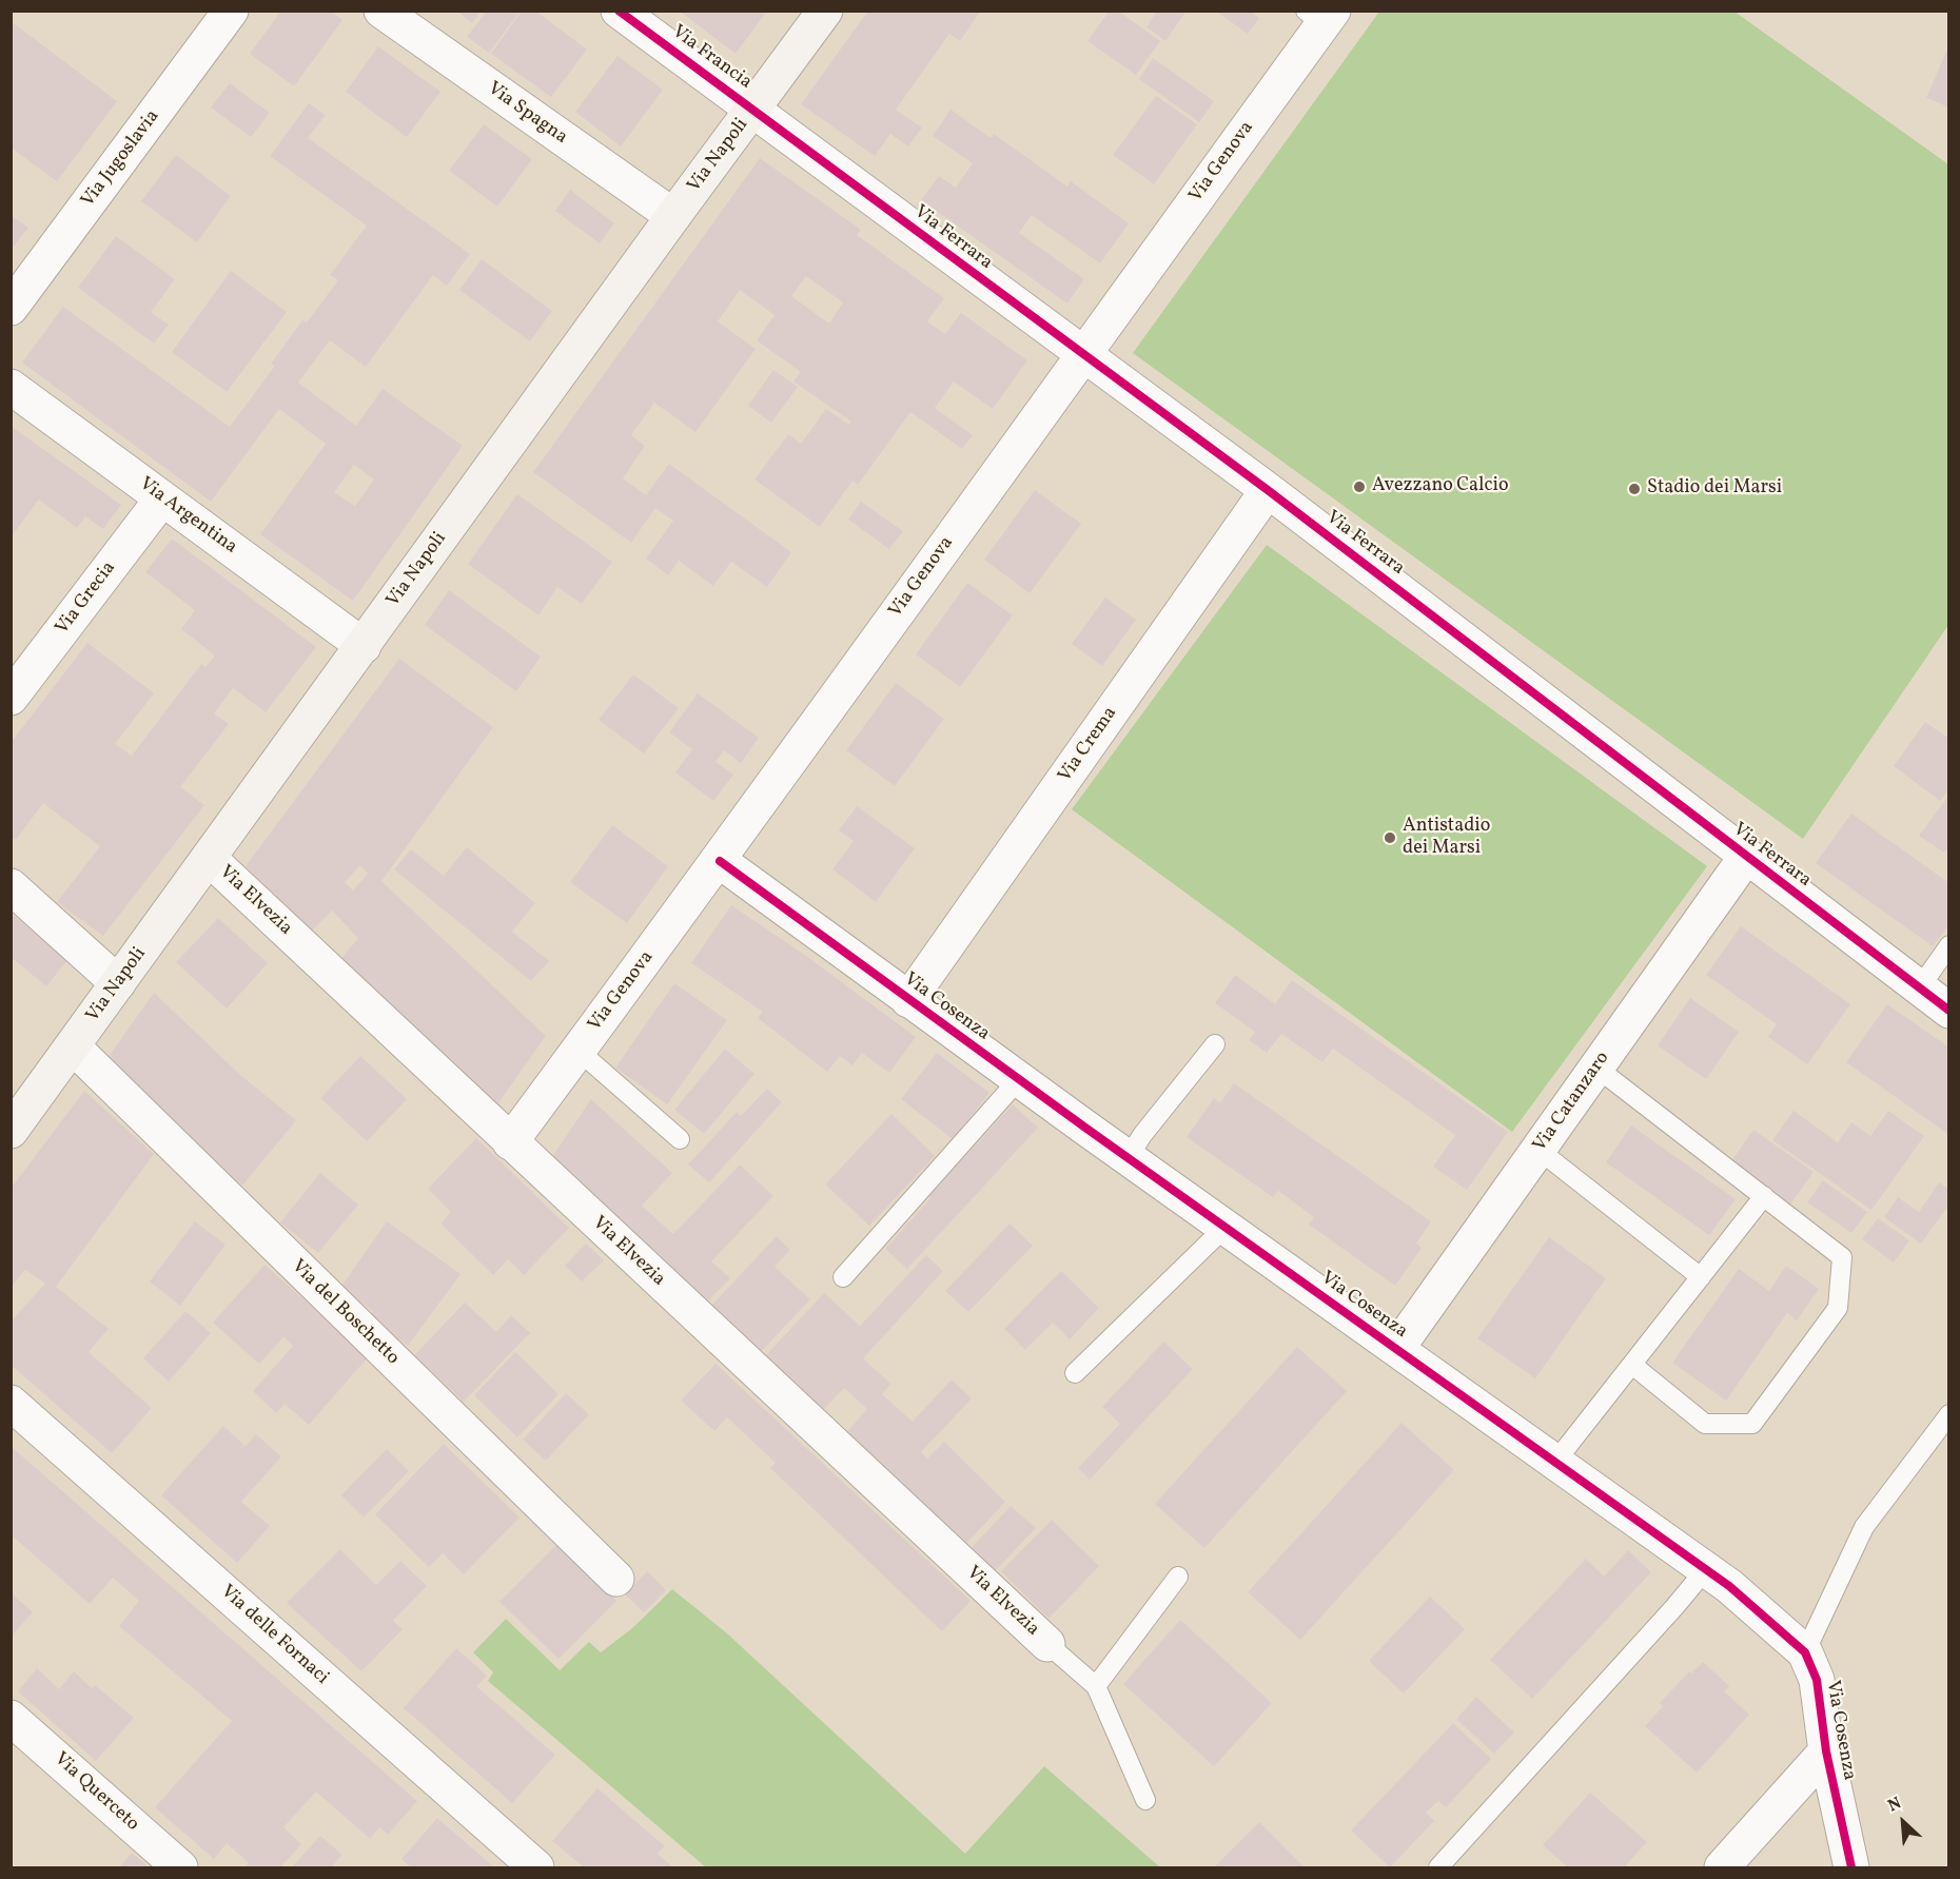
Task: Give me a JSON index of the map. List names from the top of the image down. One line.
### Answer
{"streets":{"main road":["Via Napoli"],"street":["Via Francia","Via Spagna","Via Jugoslavia","Via Genova","Via Ferrara","Via Argentina","Via Grecia","Via Crema","Via Elvezia","Via Cosenza","Via Catanzaro","Via del Boschetto","Via delle Fornaci","Via Querceto"]},"crossings":[["Via Francia","Via Napoli"],["Via Francia","Via Ferrara"],["Via Spagna","Via Napoli"],["Via Napoli","Via Ferrara"],["Via Napoli","Via Argentina"],["Via Napoli","Via Elvezia"],["Via Napoli","Via del Boschetto"],["Via Genova","Via Ferrara"],["Via Genova","Via Elvezia"],["Via Genova","Via Cosenza"],["Via Ferrara","Via Crema"],["Via Ferrara","Via Catanzaro"],["Via Argentina","Via Grecia"],["Via Crema","Via Cosenza"],["Via Cosenza","Via Catanzaro"]],"places":["Avezzano Calcio","Stadio dei Marsi","Antistadio dei Marsi"],"north":"top left"}
